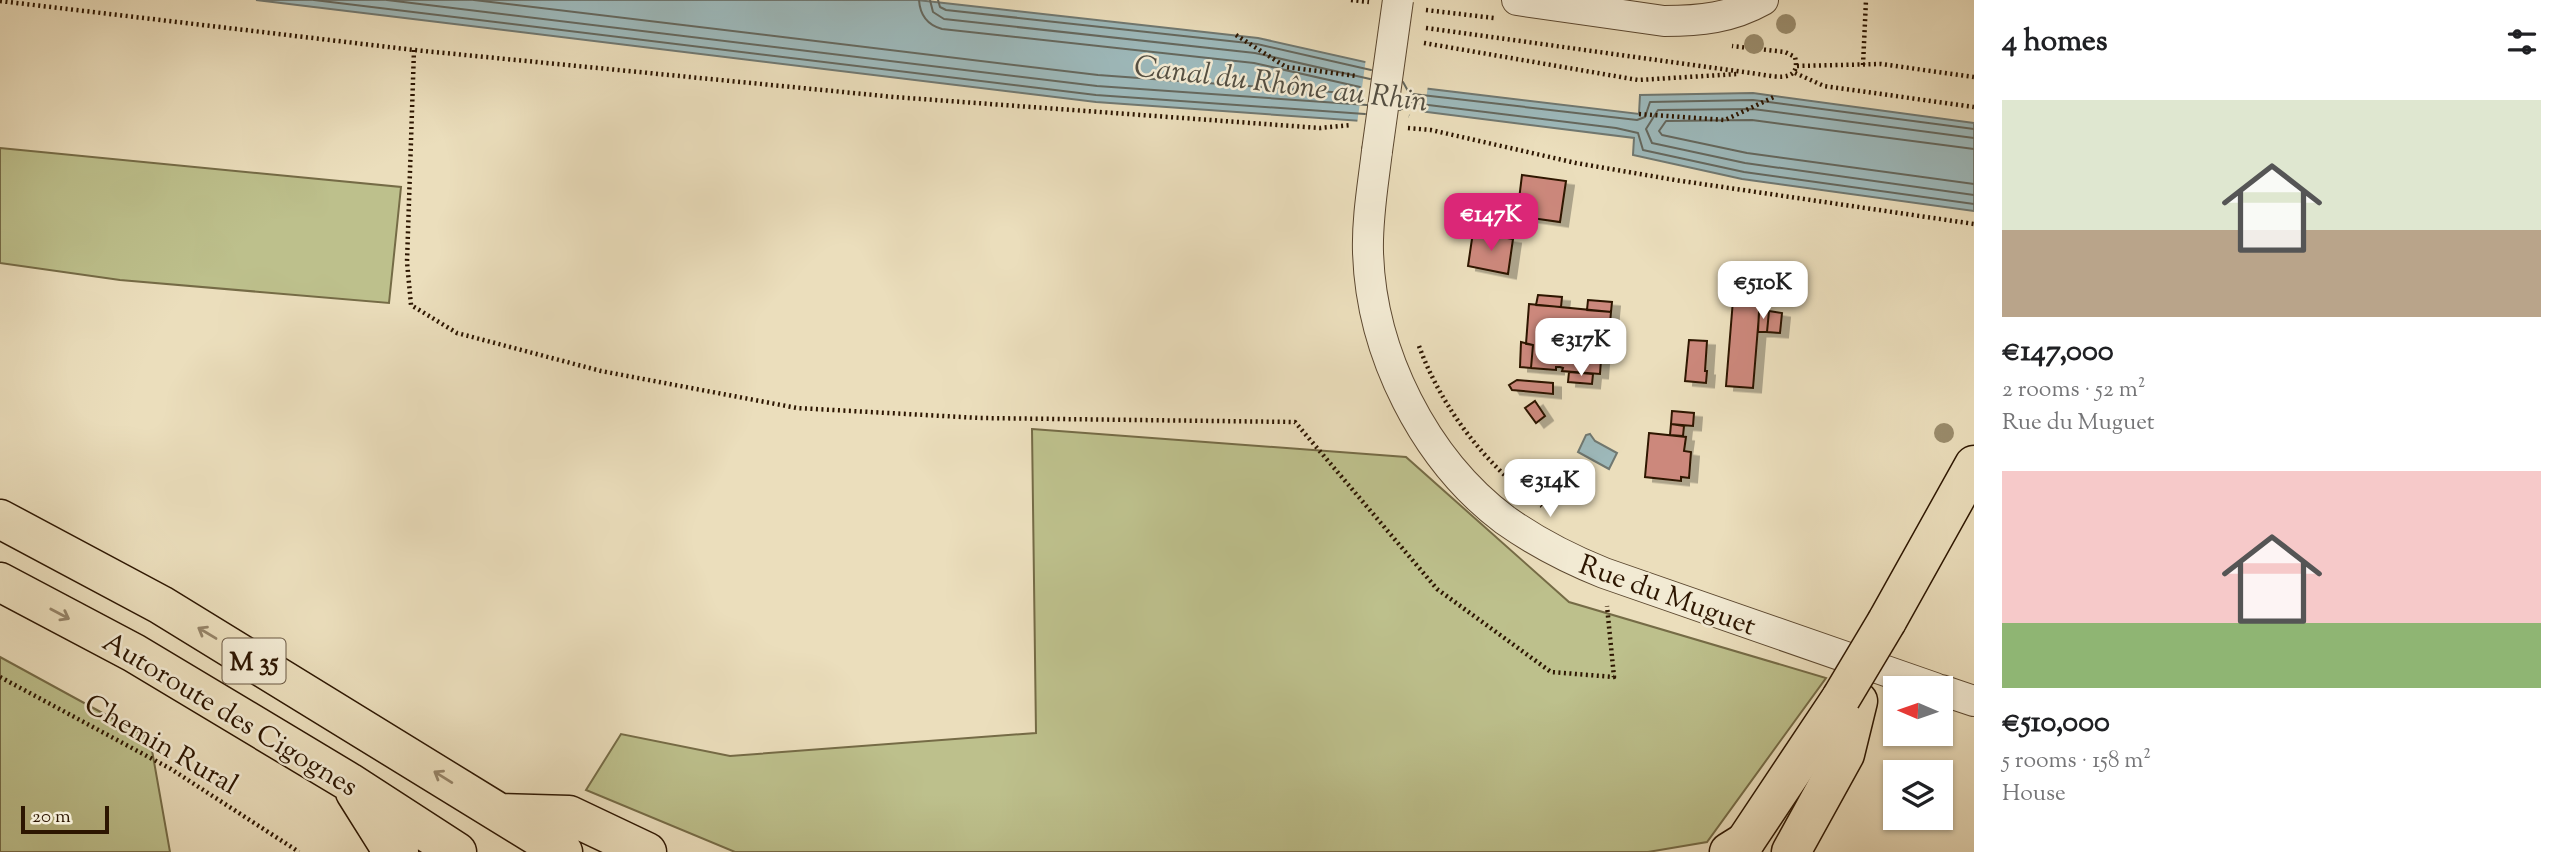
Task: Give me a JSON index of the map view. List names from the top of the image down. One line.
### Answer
{"streets":{"main road":["M 35","Autoroute des Cigognes"],"street":["Rue du Muguet"],"path":["Chemin Rural"]},"water":["Canal du Rhône au Rhin"],"scale_bar":"20 m","north":"left","page":{"heading":"4 homes","list":[{"name":"€147,000","note":"2 rooms · 52 m² · Rue du Muguet"},{"name":"€510,000","note":"5 rooms · 158 m² · House"}],"price":["€147K","€510K","€317K","€314K"],"scale":"20 m"}}
